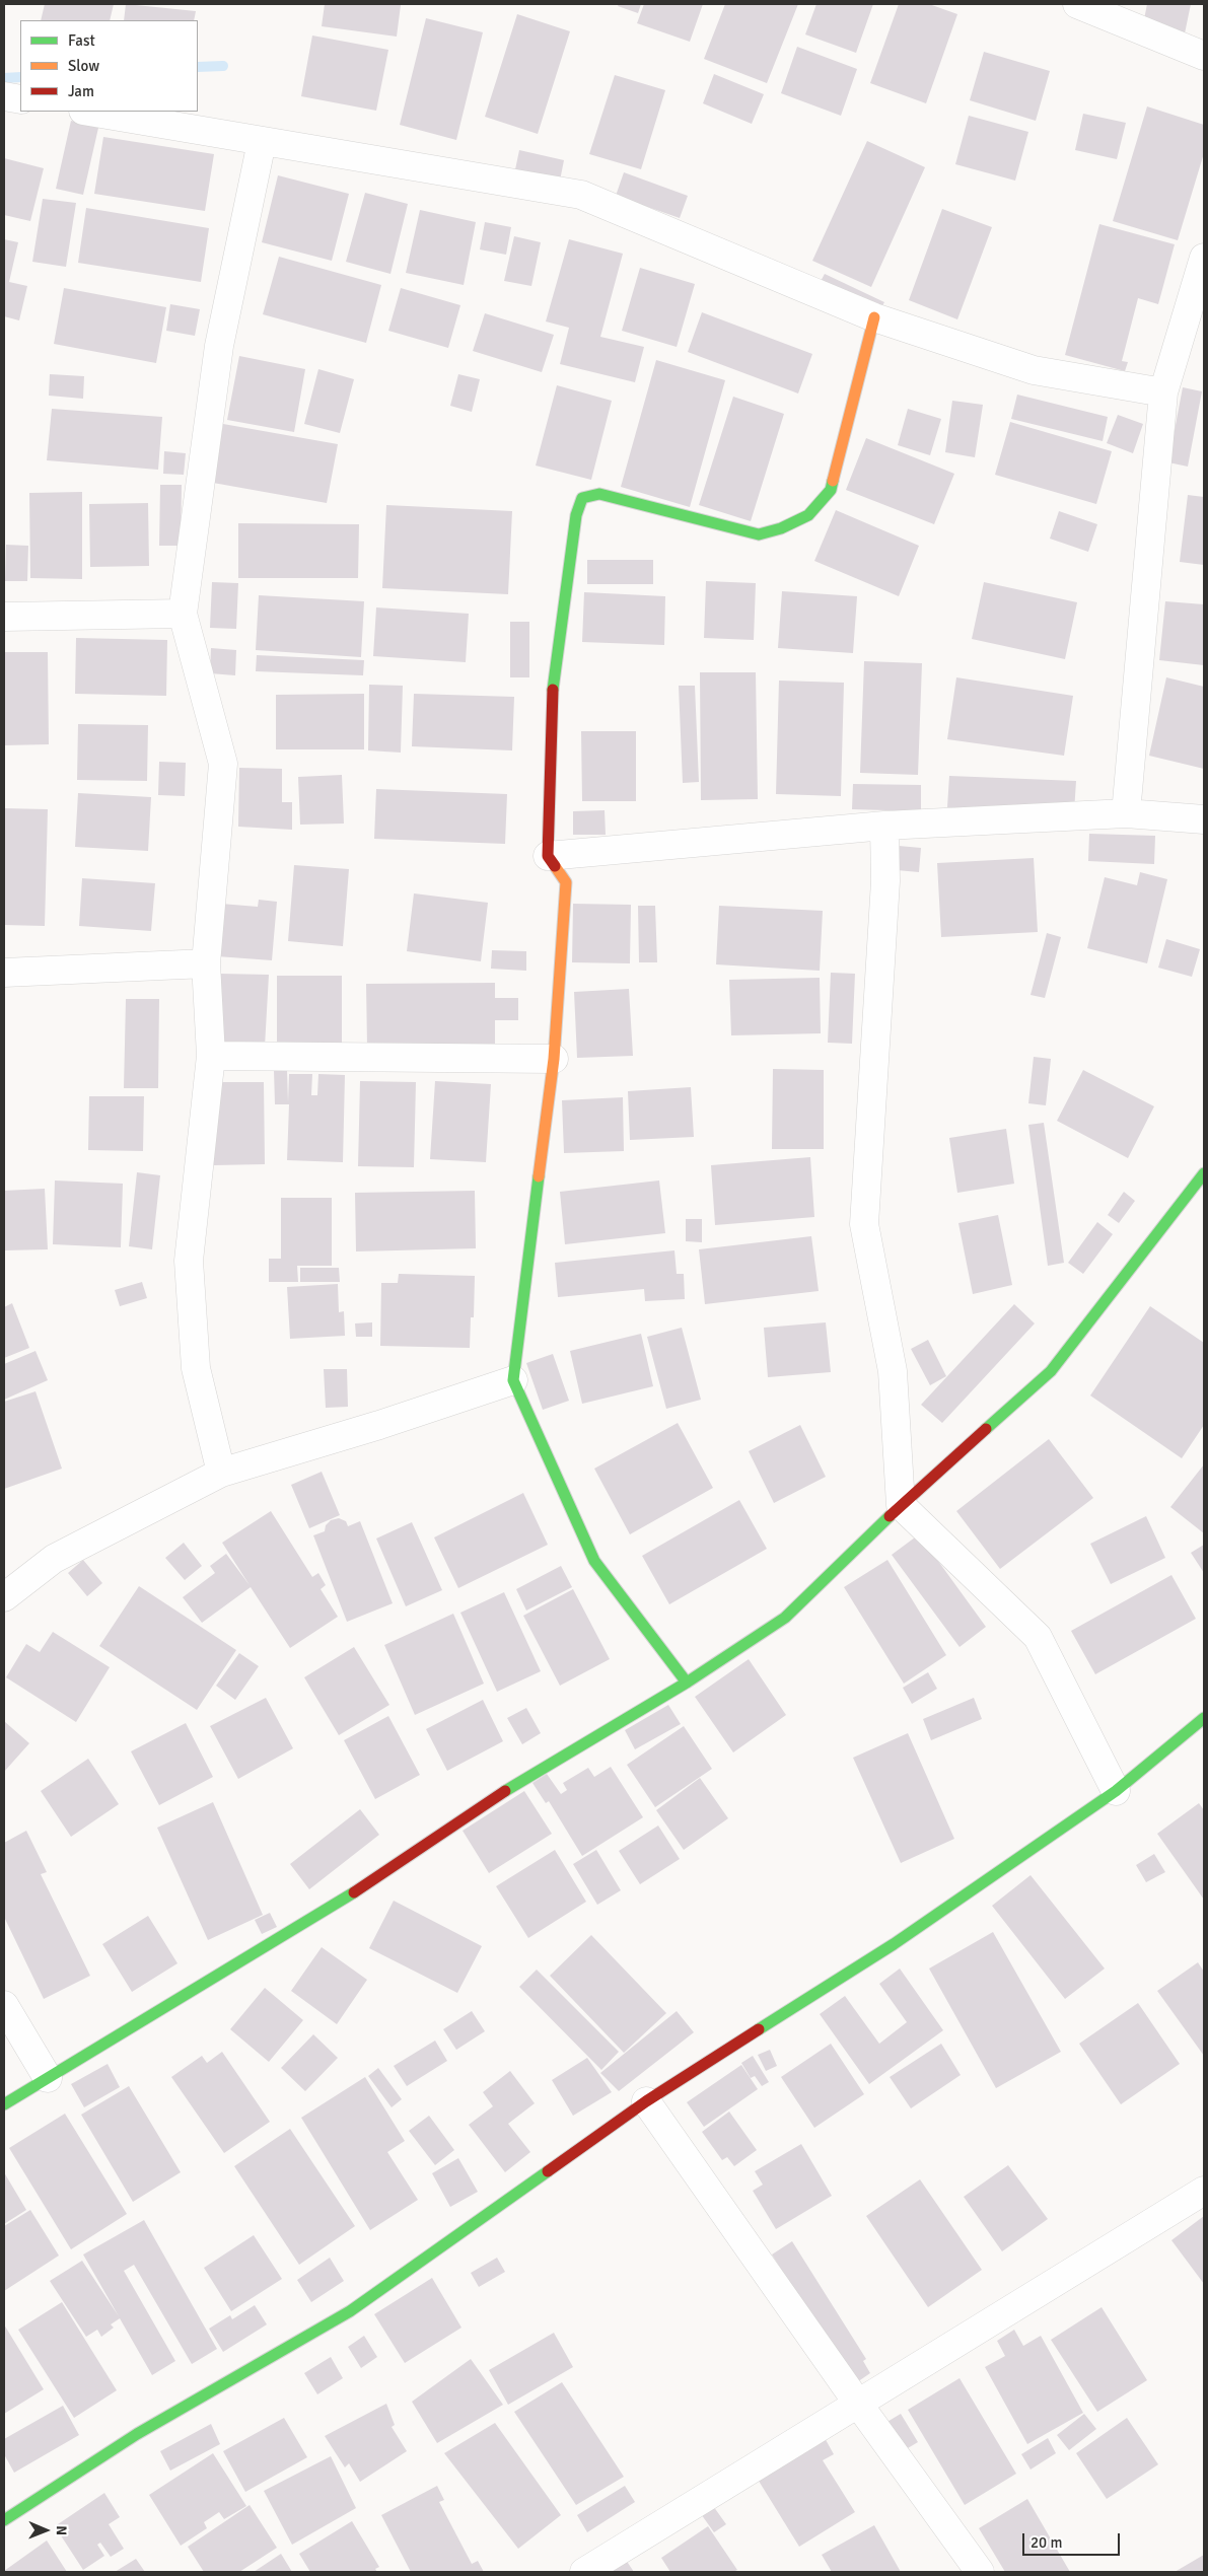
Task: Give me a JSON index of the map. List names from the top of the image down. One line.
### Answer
{"legend":["Fast","Slow","Jam"],"scale_bar":"20 m","north":"right"}
